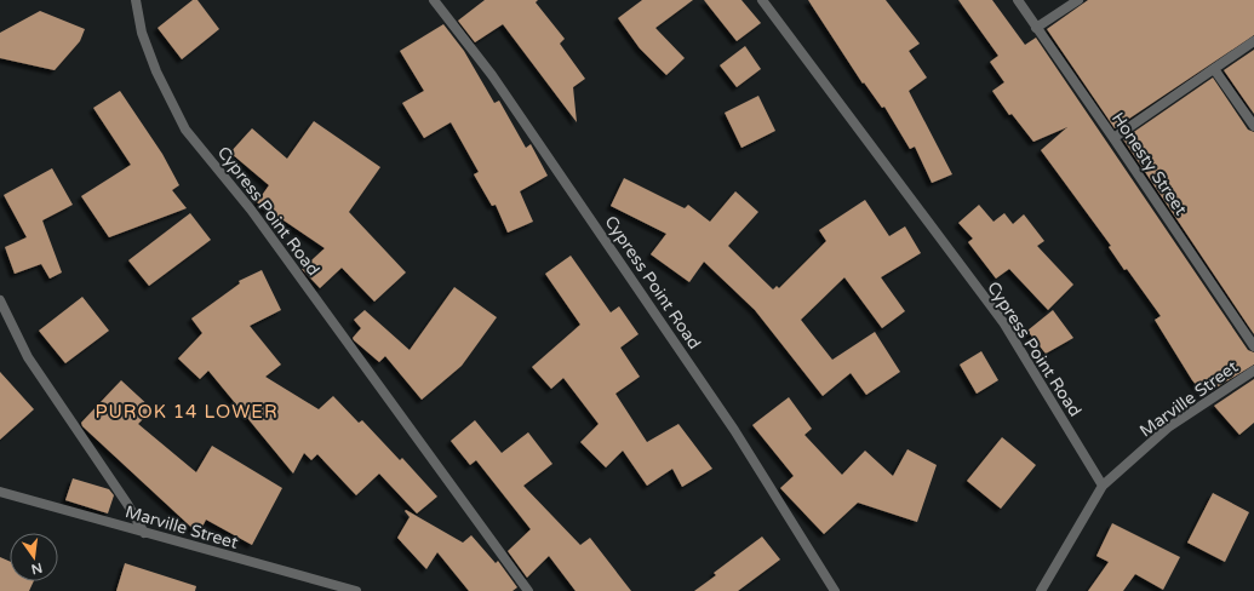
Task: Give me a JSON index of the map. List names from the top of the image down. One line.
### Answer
{"streets":{"street":["Honesty Street","Cypress Point Road","Marville Street"]},"crossings":[["Cypress Point Road","Marville Street"]],"districts":["PUROK 14 LOWER"],"north":"bottom"}
